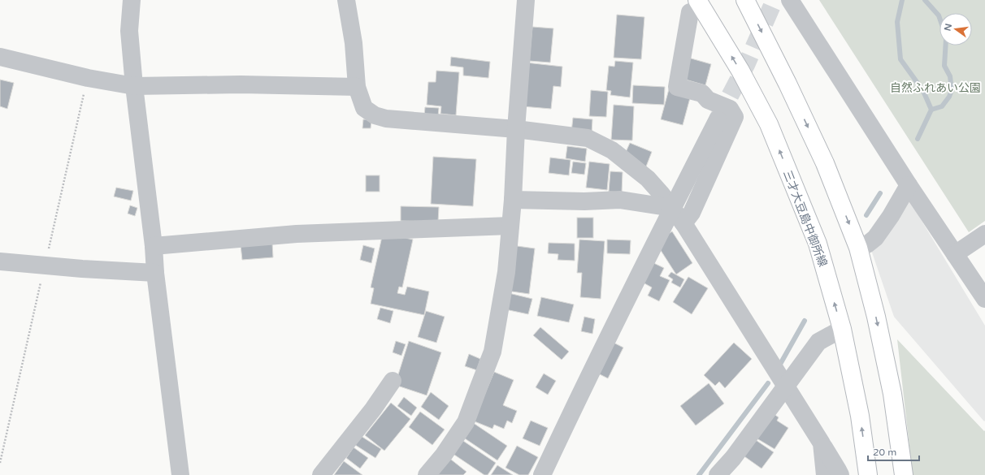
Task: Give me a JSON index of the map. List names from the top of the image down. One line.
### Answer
{"streets":{"main road":["三才大豆島中御所線"]},"parks":["自然ふれあい公園"],"scale_bar":"20 m","north":"left"}
